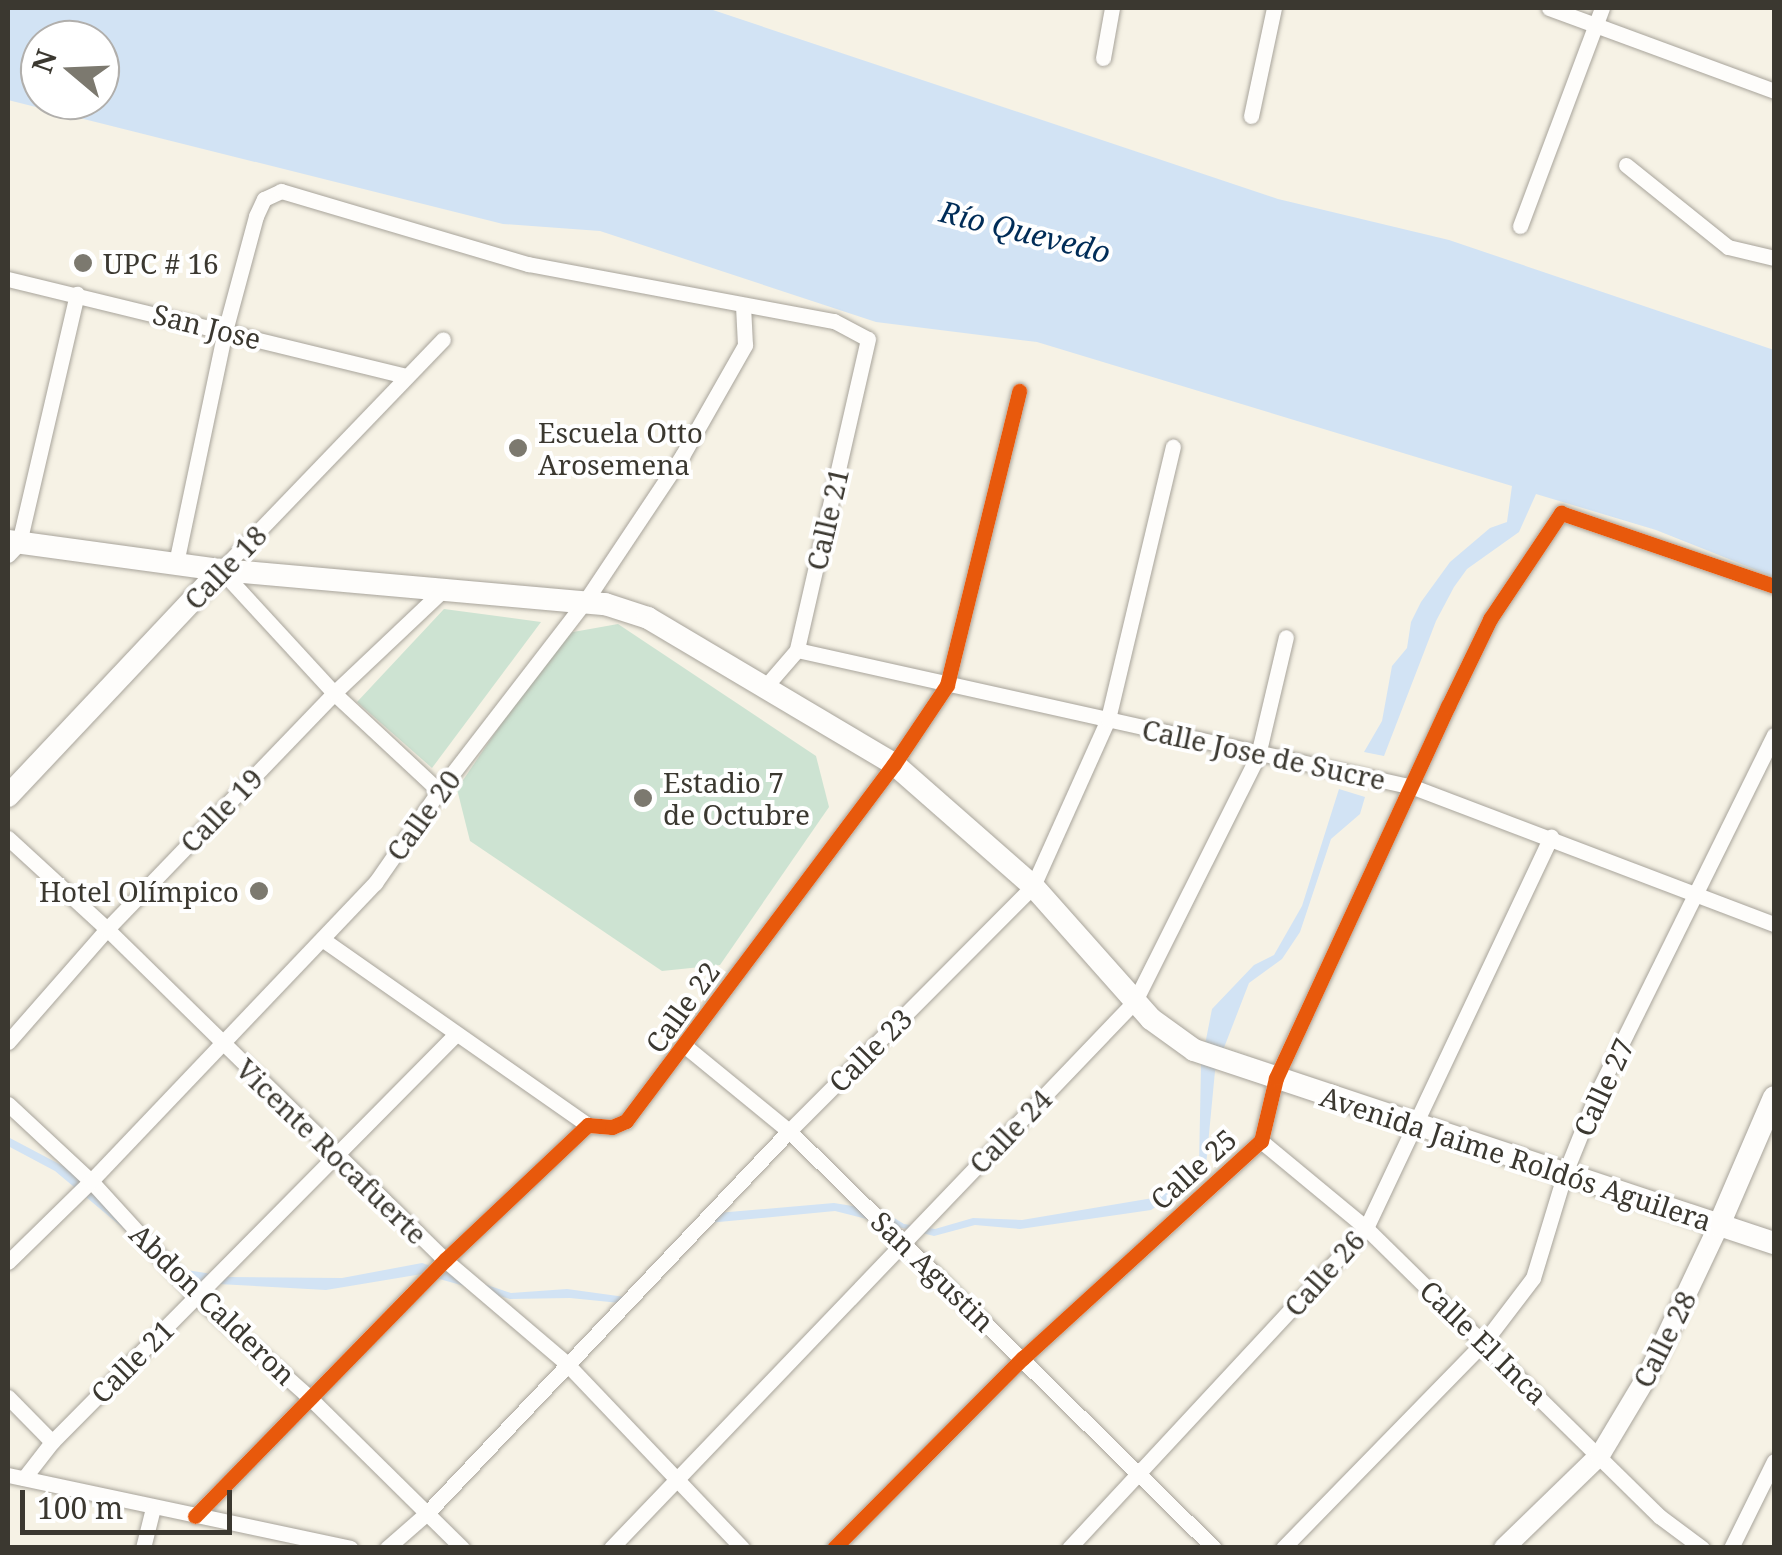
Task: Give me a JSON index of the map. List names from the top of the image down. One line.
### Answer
{"streets":{"main road":["Calle 18","Avenida Jaime Roldós Aguilera","Calle 28"],"street":["San Jose","Calle 21","Calle Jose de Sucre","Calle 19","Calle 20","Calle 22","Calle 23","Calle 27","Calle 24","Vicente Rocafuerte","Calle 25","San Agustin","Calle 26","Abdon Calderon","Calle El Inca"]},"crossings":[["San Jose","Calle 18"],["Calle 21","Calle Jose de Sucre"],["Calle 21","Calle 20"],["Calle 21","Vicente Rocafuerte"],["Calle 21","Avenida Jaime Roldós Aguilera"],["Calle 21","Abdon Calderon"],["Calle 18","Avenida Jaime Roldós Aguilera"],["Calle Jose de Sucre","Calle 22"],["Calle Jose de Sucre","Calle 23"],["Calle Jose de Sucre","Calle 27"],["Calle Jose de Sucre","Calle 24"],["Calle Jose de Sucre","Calle 25"],["Calle Jose de Sucre","Calle 26"],["Calle 19","Vicente Rocafuerte"],["Calle 19","Avenida Jaime Roldós Aguilera"],["Calle 20","Vicente Rocafuerte"],["Calle 20","Avenida Jaime Roldós Aguilera"],["Calle 20","Abdon Calderon"],["Calle 22","Vicente Rocafuerte"],["Calle 22","Avenida Jaime Roldós Aguilera"],["Calle 22","San Agustin"],["Calle 22","Abdon Calderon"],["Calle 23","Vicente Rocafuerte"],["Calle 23","Avenida Jaime Roldós Aguilera"],["Calle 23","San Agustin"],["Calle 23","Abdon Calderon"],["Calle 27","Avenida Jaime Roldós Aguilera"],["Calle 27","Calle El Inca"],["Calle 24","Vicente Rocafuerte"],["Calle 24","Avenida Jaime Roldós Aguilera"],["Calle 24","San Agustin"],["Avenida Jaime Roldós Aguilera","Calle 25"],["Avenida Jaime Roldós Aguilera","Calle 26"],["Avenida Jaime Roldós Aguilera","Calle 28"],["Calle 25","San Agustin"],["Calle 25","Calle El Inca"],["San Agustin","Calle 26"],["Calle 26","Calle El Inca"],["Calle 28","Calle El Inca"]],"water":["Río Quevedo"],"places":["UPC # 16","Escuela Otto Arosemena","Estadio 7 de Octubre","Hotel Olímpico"],"scale_bar":"100 m","north":"left"}
